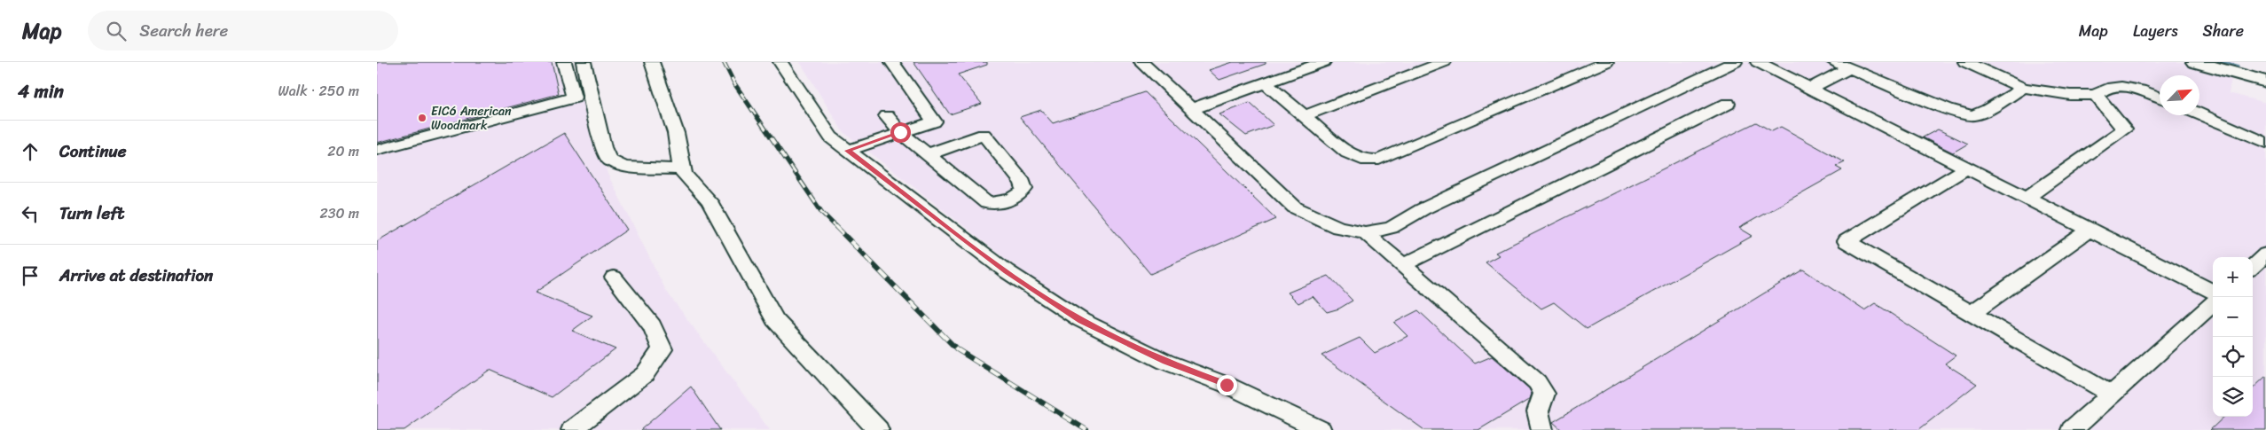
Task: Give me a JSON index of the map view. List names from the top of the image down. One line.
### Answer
{"places":["EIC6 American Woodmark"],"north":"top right","page":{"header":"Map","search":"Search here","nav":["Map","Layers","Share"],"heading":["4 min","Walk · 250 m"],"list":[["Continue","20 m"],["Turn left","230 m"],"Arrive at destination"],"map_buttons":["+","−"]}}
